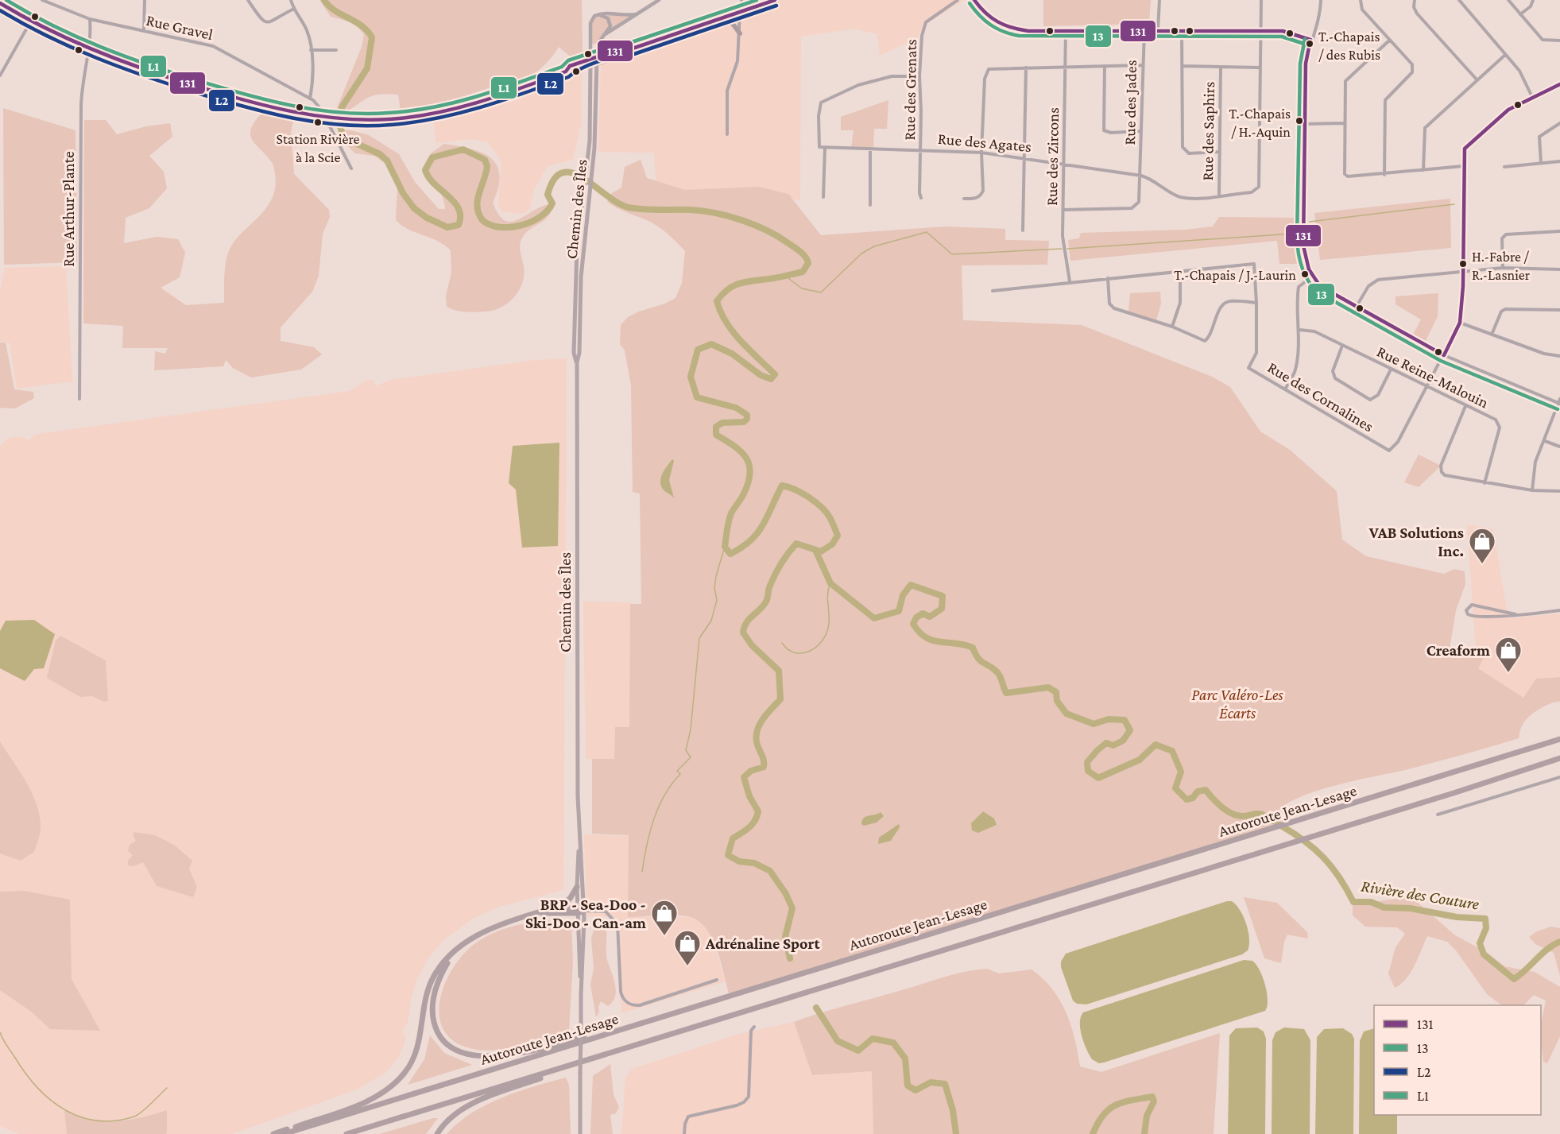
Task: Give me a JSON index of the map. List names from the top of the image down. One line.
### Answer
{"streets":{"highway":["Autoroute Jean-Lesage"],"main road":["Chemin des Îles"],"street":["Rue Gravel","Rue des Grenats","Rue des Jades","Rue des Saphirs","Rue des Agates","Rue des Zircons","Rue Arthur-Plante","Rue Reine-Malouin","Rue des Cornalines"]},"crossings":[["Rue Gravel","Rue Arthur-Plante"],["Rue des Grenats","Rue des Agates"],["Rue des Jades","Rue des Agates"],["Rue des Jades","Rue des Zircons"],["Rue des Saphirs","Rue des Agates"],["Rue des Agates","Rue des Zircons"],["Rue des Zircons","Rue des Cornalines"],["Rue Reine-Malouin","Rue des Cornalines"]],"water":["Rivière des Couture"],"parks":["Parc Valéro-Les Écarts"],"places":{"other":["T.-Chapais / des Rubis","T.-Chapais / H.-Aquin","Station Rivière à la Scie","H.-Fabre / R.-Lasnier","T.-Chapais / J.-Laurin"],"shop":["VAB Solutions Inc.","Creaform","BRP - Sea-Doo - Ski-Doo - Can-am","Adrénaline Sport"]},"lines":["transit line 131","transit line L1","transit line 13","transit line L2"],"legend":["131","13","L2","L1"]}
